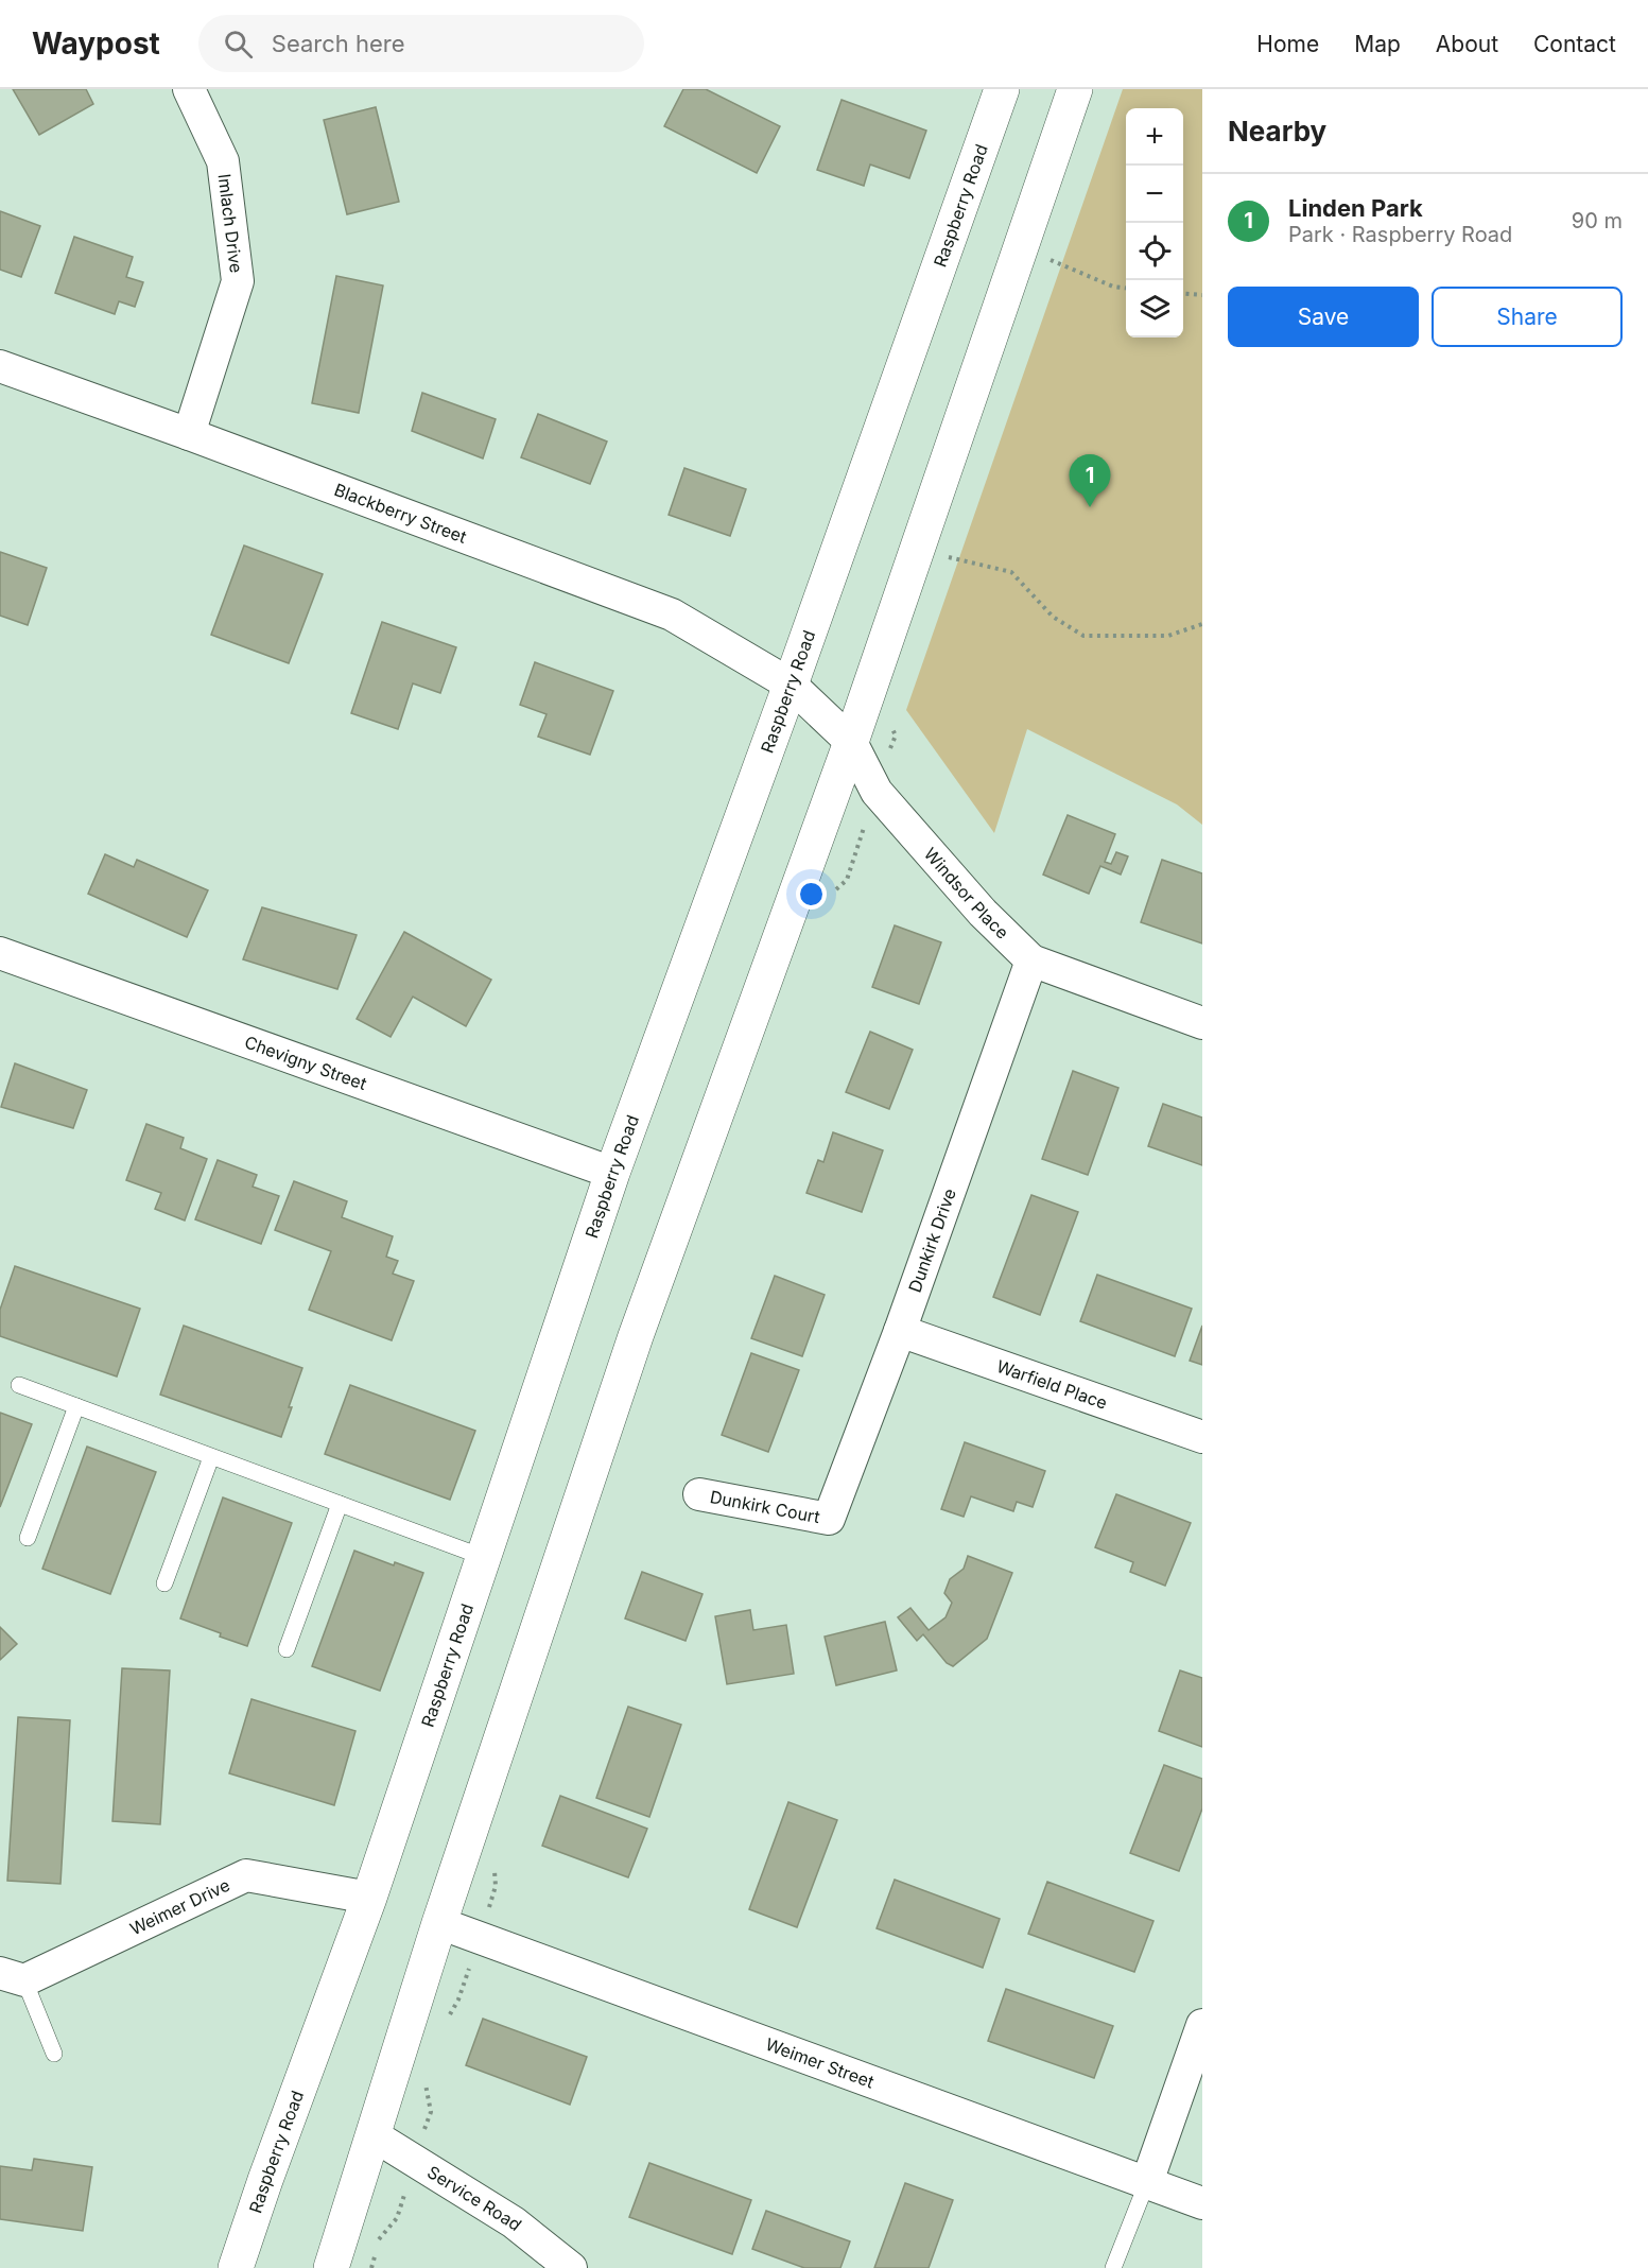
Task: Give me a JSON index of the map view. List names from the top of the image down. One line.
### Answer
{"streets":{"main road":["Raspberry Road"],"street":["Imlach Drive","Blackberry Street","Windsor Place","Chevigny Street","Dunkirk Drive","Warfield Place","Dunkirk Court","Weimer Drive","Weimer Street","Service Road"]},"crossings":[["Raspberry Road","Blackberry Street"],["Raspberry Road","Windsor Place"],["Raspberry Road","Chevigny Street"],["Raspberry Road","Weimer Drive"],["Imlach Drive","Blackberry Street"],["Blackberry Street","Windsor Place"],["Windsor Place","Dunkirk Drive"],["Dunkirk Drive","Warfield Place"],["Dunkirk Drive","Dunkirk Court"]],"page":{"header":"Waypost","search":"Search here","nav":["Home","Map","About","Contact"],"heading":"Nearby","map_buttons":["+","−"],"list":[{"mark":"1","name":"Linden Park","note":"Park · Raspberry Road","value":"90 m"}],"buttons":["Save","Share"],"pins":"1"}}
